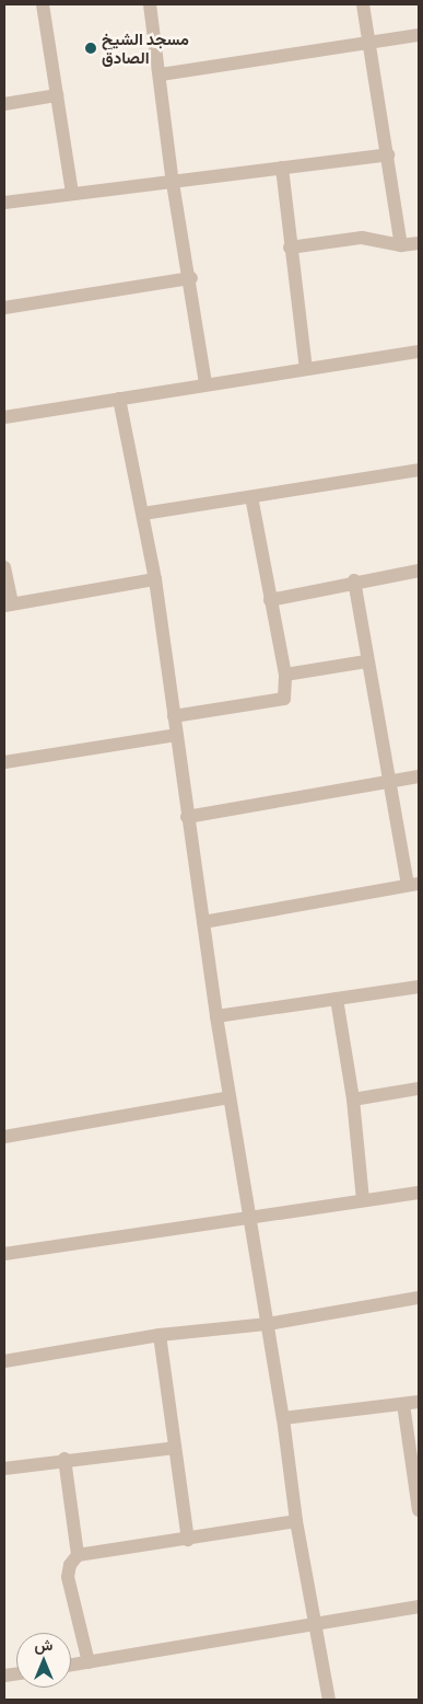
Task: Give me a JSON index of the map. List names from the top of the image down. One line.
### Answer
{"places":["مسجد الشيخ الصادق"],"north":"top"}
